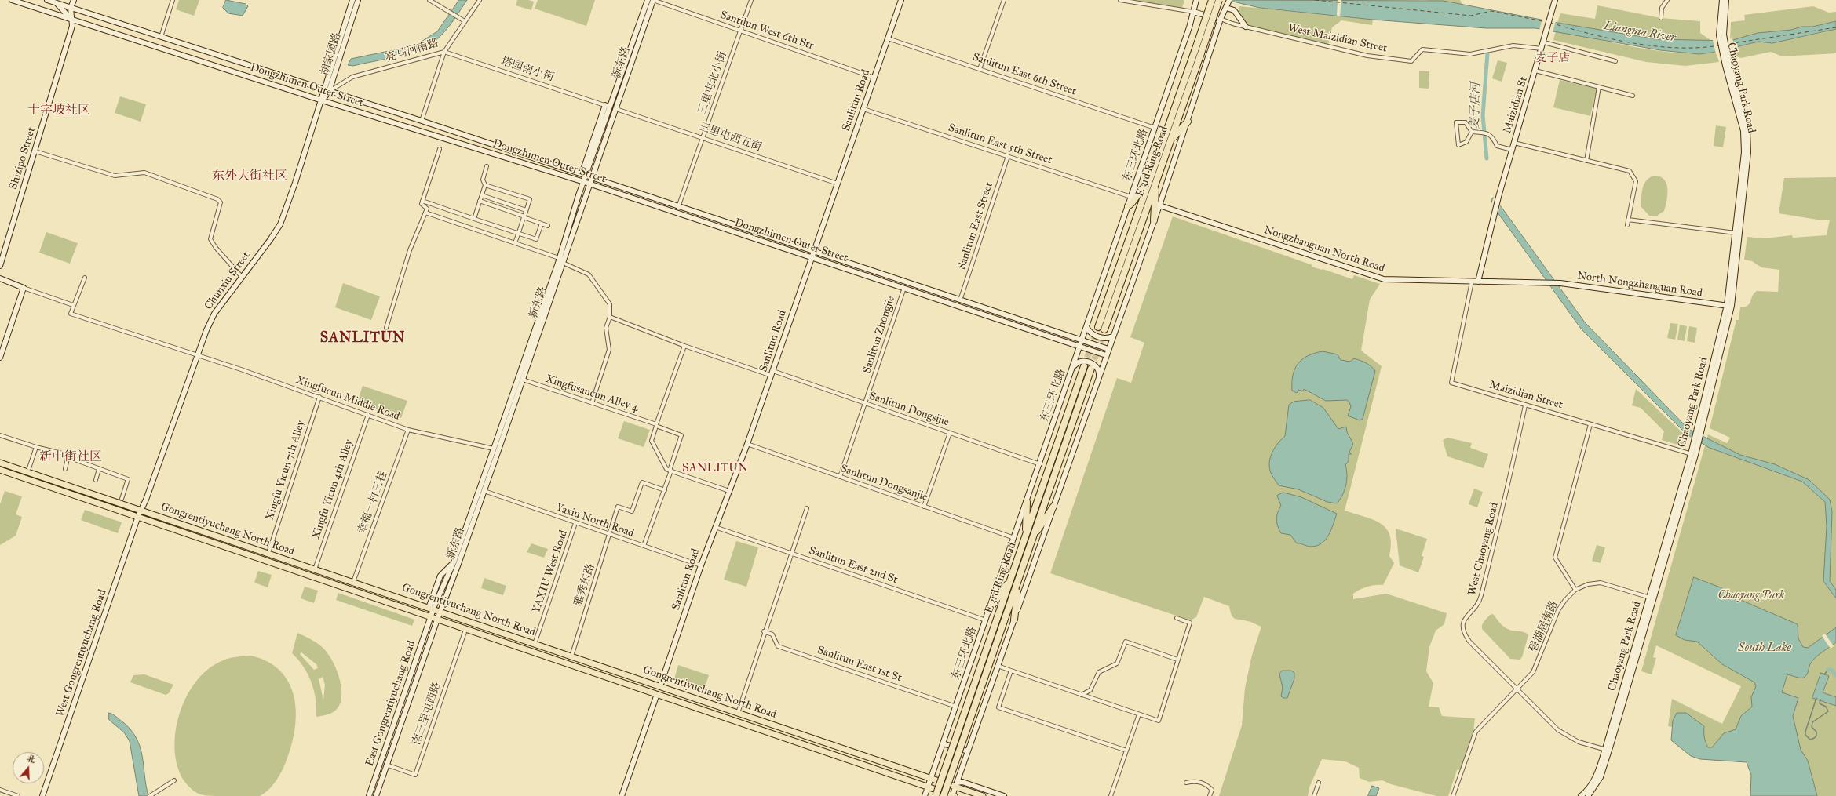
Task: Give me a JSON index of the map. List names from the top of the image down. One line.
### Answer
{"streets":{"highway":["E 3rd Ring Road"],"main road":["胡家园路","新东路","Dongzhimen Outer Street","Chaoyang Park Road","Sanlitun Road","Maizidian St","东三环北路","Shizipo Street","Nongzhanguan North Road","Chunxiu Street","North Nongzhanguan Road","Gongrentiyuchang North Road","West Gongrentiyuchang Road","East Gongrentiyuchang Road"],"street":["Santilun West 6th Str","West Maizidian Street","亮马河南路","塔园南小街","Sanlitun East 6th Street","三里屯北小街","三里屯西五街","Sanlitun East 5th Street","Sanlitun East Street","Sanlitun Zhongjie","Xingfusancun Alley 4","Maizidian Street","Xingfucun Middle Road","Sanlitun Dongsijie","Xingfu Yicun 7th Alley","Sanlitun Dongsanjie","Xingfu Yicun 4th Alley","幸福一村三巷","Yaxiu North Road","West Chaoyang Road","Sanlitun East 2nd St","YAXIU West Road","雅秀东路","碧湖居南路","Sanlitun East 1st St","南三里屯西路"]},"crossings":[["Santilun West 6th Str","新东路"],["Santilun West 6th Str","三里屯北小街"],["Santilun West 6th Str","Sanlitun Road"],["West Maizidian Street","Maizidian St"],["亮马河南路","胡家园路"],["亮马河南路","塔园南小街"],["亮马河南路","Dongzhimen Outer Street"],["胡家园路","Dongzhimen Outer Street"],["胡家园路","Chunxiu Street"],["新东路","塔园南小街"],["新东路","Dongzhimen Outer Street"],["新东路","三里屯西五街"],["新东路","Xingfusancun Alley 4"],["新东路","Xingfucun Middle Road"],["新东路","Yaxiu North Road"],["新东路","Gongrentiyuchang North Road"],["新东路","East Gongrentiyuchang Road"],["新东路","南三里屯西路"],["Sanlitun East 6th Street","Sanlitun Road"],["Sanlitun East 6th Street","东三环北路"],["三里屯北小街","Dongzhimen Outer Street"],["三里屯北小街","三里屯西五街"],["Dongzhimen Outer Street","Sanlitun Road"],["Dongzhimen Outer Street","东三环北路"],["Dongzhimen Outer Street","Shizipo Street"],["Dongzhimen Outer Street","Sanlitun East Street"],["Dongzhimen Outer Street","Chunxiu Street"],["Dongzhimen Outer Street","Sanlitun Zhongjie"],["Chaoyang Park Road","North Nongzhanguan Road"],["Chaoyang Park Road","Maizidian Street"],["Chaoyang Park Road","West Chaoyang Road"],["Chaoyang Park Road","碧湖居南路"],["Sanlitun Road","三里屯西五街"],["Sanlitun Road","Sanlitun East 5th Street"],["Sanlitun Road","Sanlitun Dongsijie"],["Sanlitun Road","Sanlitun Dongsanjie"],["Sanlitun Road","Yaxiu North Road"],["Sanlitun Road","Gongrentiyuchang North Road"],["Sanlitun Road","Sanlitun East 2nd St"],["Maizidian St","Nongzhanguan North Road"],["Sanlitun East 5th Street","东三环北路"],["Sanlitun East 5th Street","Sanlitun East Street"],["东三环北路","Sanlitun Dongsijie"],["东三环北路","Sanlitun Dongsanjie"],["东三环北路","Gongrentiyuchang North Road"],["东三环北路","Sanlitun East 2nd St"],["东三环北路","Sanlitun East 1st St"],["Nongzhanguan North Road","North Nongzhanguan Road"],["Nongzhanguan North Road","Maizidian Street"],["Chunxiu Street","Xingfucun Middle Road"],["Chunxiu Street","Gongrentiyuchang North Road"],["Chunxiu Street","West Gongrentiyuchang Road"],["Sanlitun Zhongjie","Sanlitun Dongsijie"],["Sanlitun Zhongjie","Sanlitun Dongsanjie"],["Maizidian Street","West Chaoyang Road"],["Xingfucun Middle Road","Xingfu Yicun 7th Alley"],["Xingfucun Middle Road","Xingfu Yicun 4th Alley"],["Xingfucun Middle Road","幸福一村三巷"],["Xingfu Yicun 4th Alley","Gongrentiyuchang North Road"],["幸福一村三巷","Gongrentiyuchang North Road"],["Yaxiu North Road","YAXIU West Road"],["Yaxiu North Road","雅秀东路"],["Gongrentiyuchang North Road","YAXIU West Road"],["Gongrentiyuchang North Road","雅秀东路"],["Gongrentiyuchang North Road","West Gongrentiyuchang Road"],["Gongrentiyuchang North Road","East Gongrentiyuchang Road"],["Gongrentiyuchang North Road","南三里屯西路"],["West Chaoyang Road","碧湖居南路"]],"districts":["麦子店","十字坡社区","东外大街社区","SANLITUN","新中街社区","SANLITUN"],"water":["Liangma River","麦子店河","South Lake"],"parks":["Chaoyang Park"],"north":"top"}
